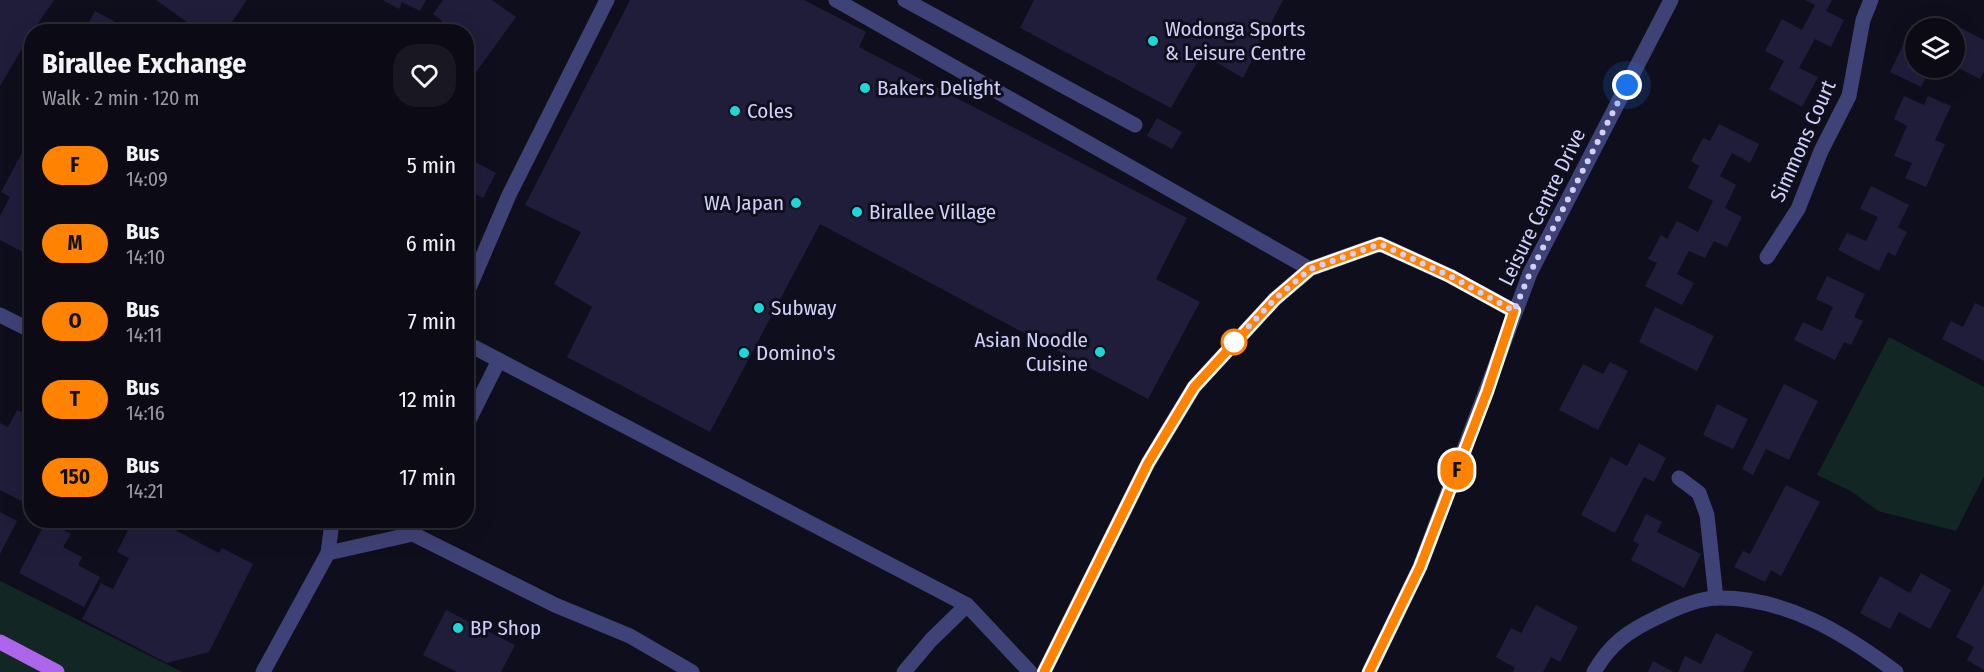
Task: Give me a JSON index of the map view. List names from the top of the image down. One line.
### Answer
{"streets":{"street":["Simmons Court","Leisure Centre Drive"]},"places":["Wodonga Sports & Leisure Centre","Bakers Delight","Coles","WA Japan","Birallee Village","Subway","Asian Noodle Cuisine","Domino's","BP Shop"],"lines":["bus line F"],"page":{"on_map":"F","heading":["Birallee Exchange","Walk · 2 min · 120 m"],"list":[{"mark":"F","name":"Bus","note":"14:09","value":"5 min"},{"mark":"M","name":"Bus","note":"14:10","value":"6 min"},{"mark":"O","name":"Bus","note":"14:11","value":"7 min"},{"mark":"T","name":"Bus","note":"14:16","value":"12 min"},{"mark":"150","name":"Bus","note":"14:21","value":"17 min"}]}}
